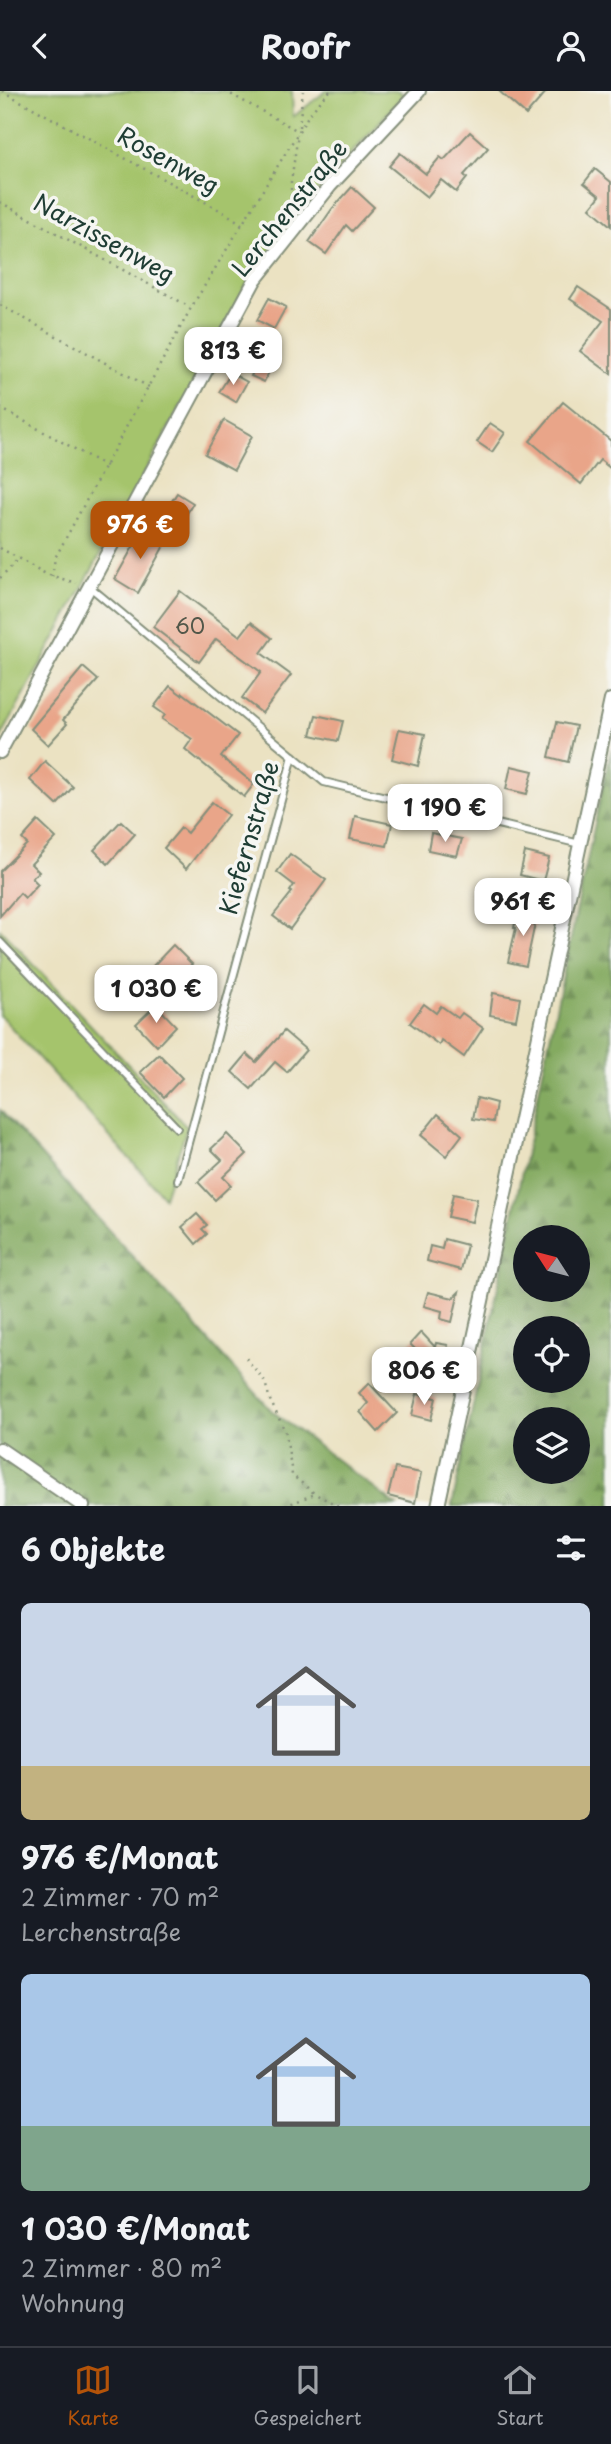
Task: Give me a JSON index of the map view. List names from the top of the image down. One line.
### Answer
{"streets":{"street":["Lerchenstraße"],"lane":["Kiefernstraße"],"path":["Rosenweg","Narzissenweg"]},"house_numbers":["60"],"north":"top left","page":{"header":"Roofr","price":["813 €","976 €","1 190 €","961 €","1 030 €","806 €"],"heading":"6 Objekte","list":[{"name":"976 €/Monat","note":"2 Zimmer · 70 m² · Lerchenstraße"},{"name":"1 030 €/Monat","note":"2 Zimmer · 80 m² · Wohnung"}],"tabs":["Karte","Gespeichert","Start"]}}
